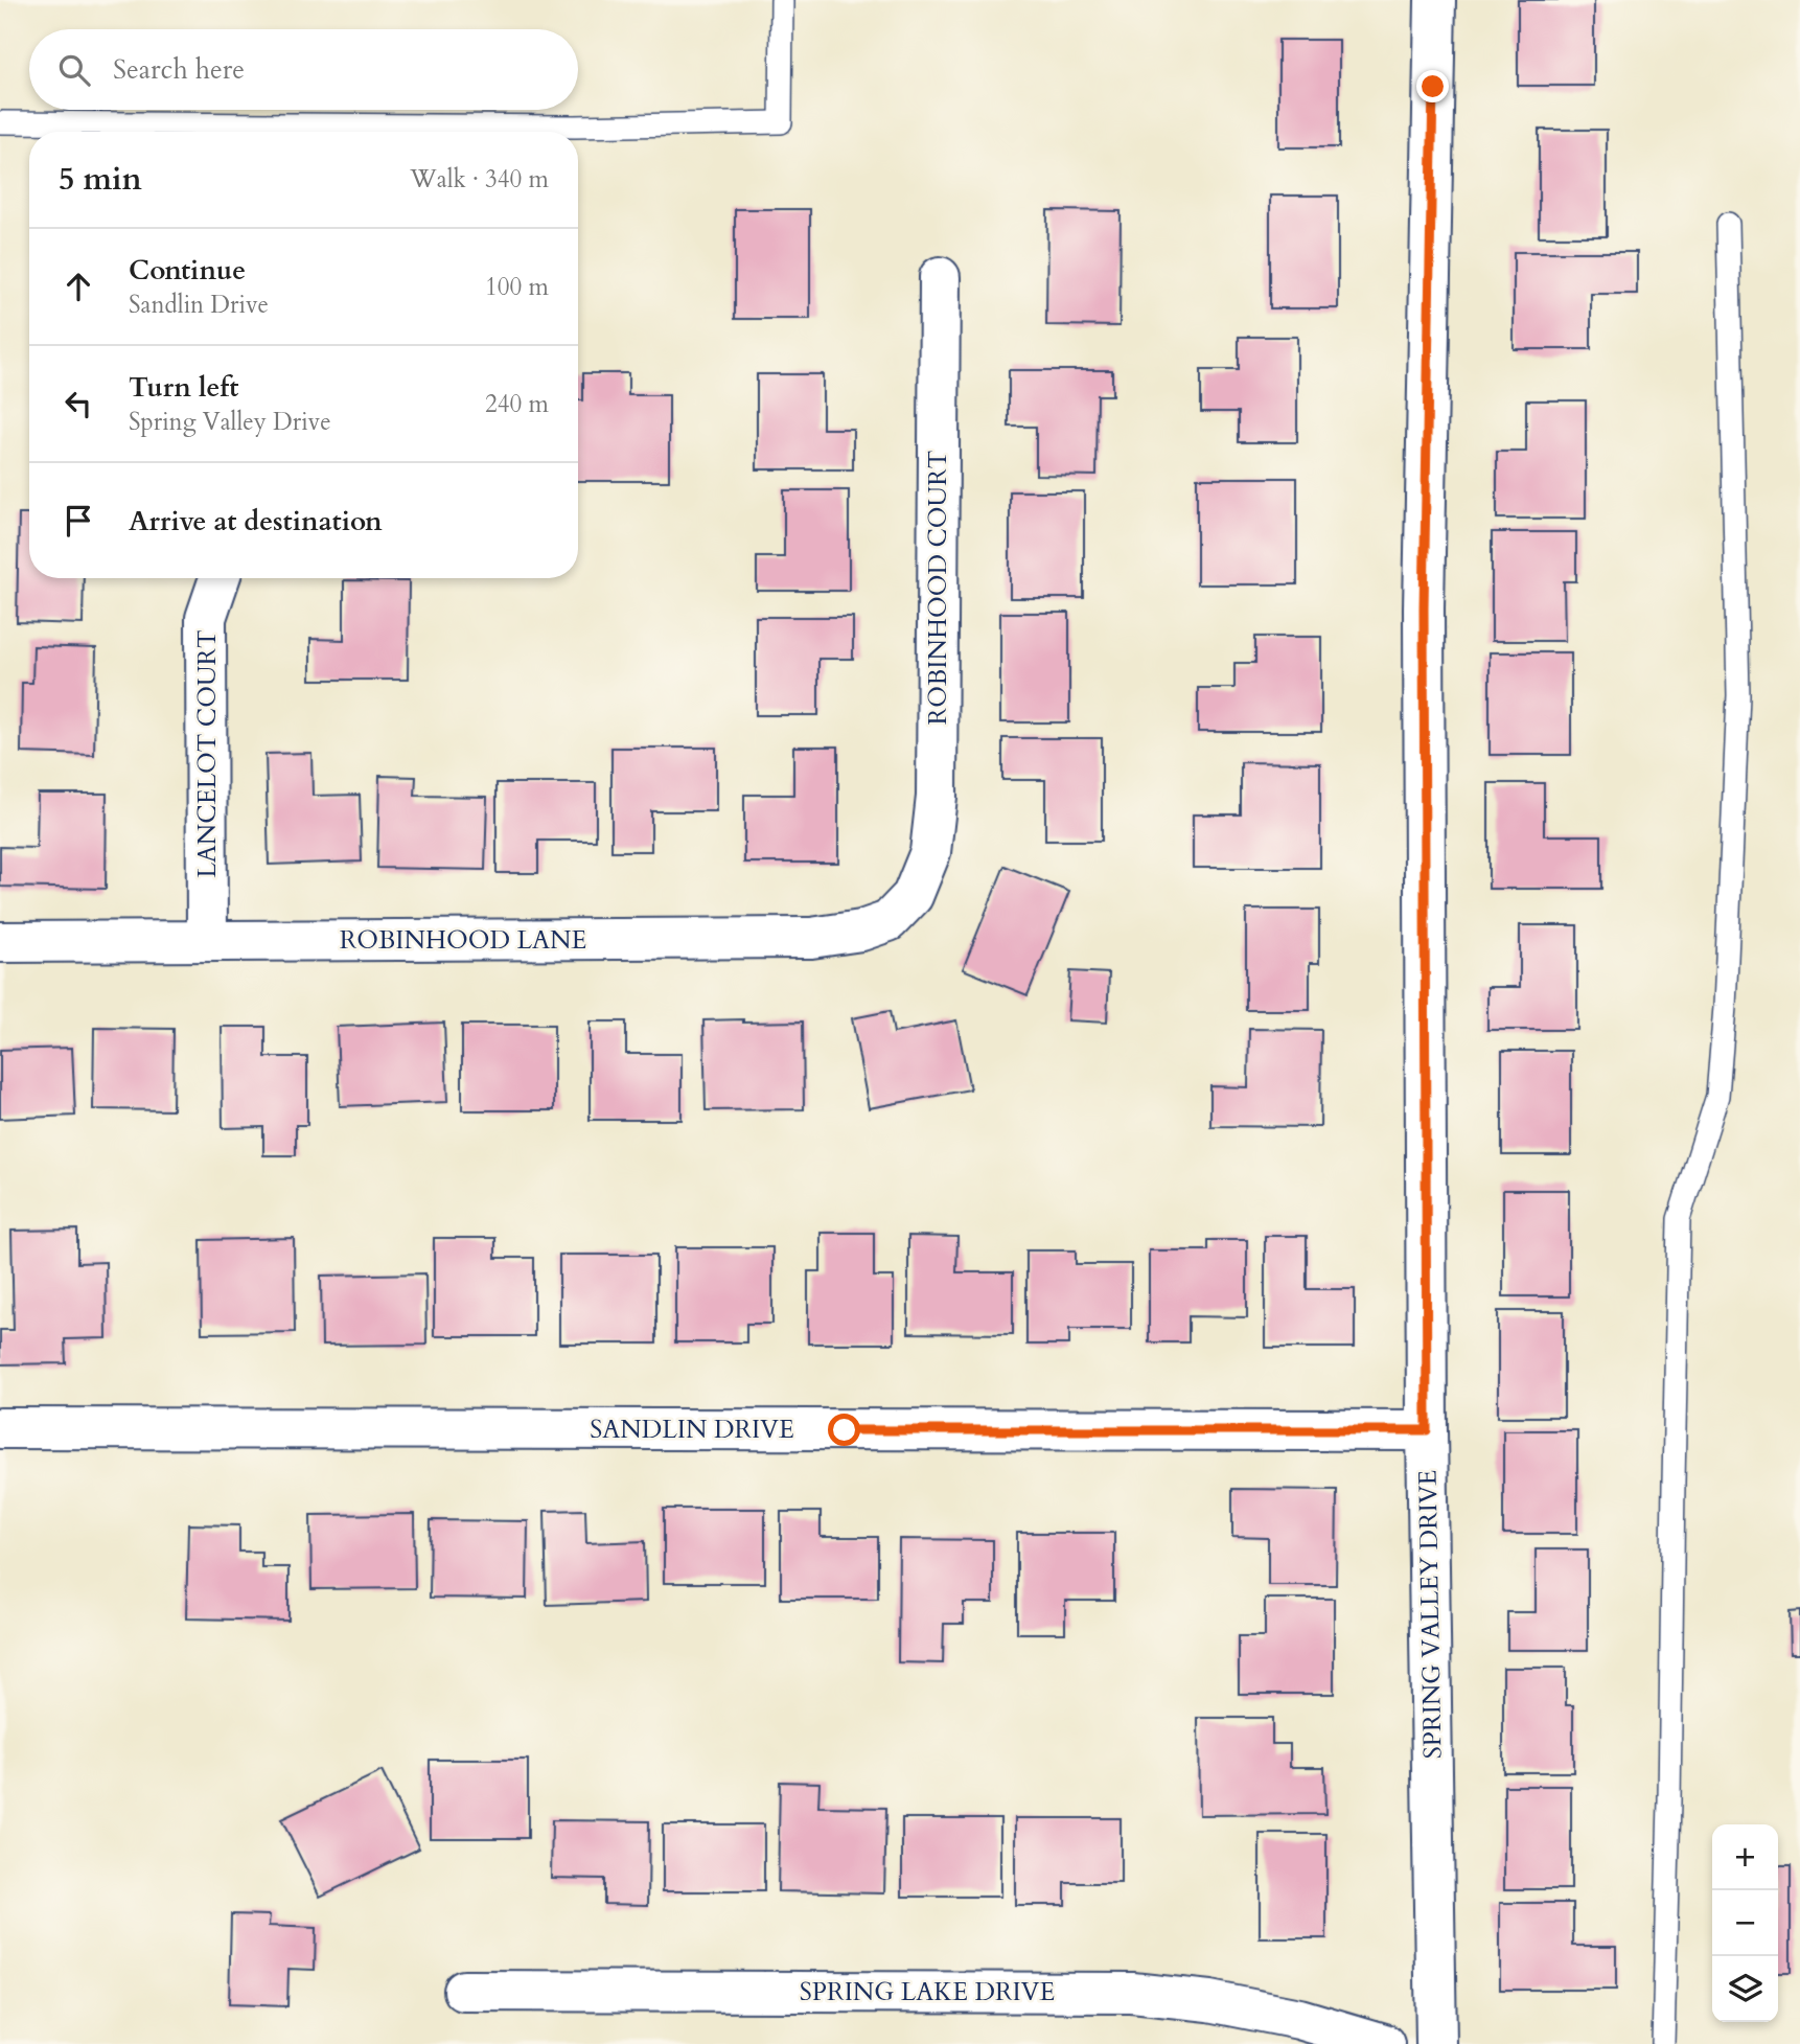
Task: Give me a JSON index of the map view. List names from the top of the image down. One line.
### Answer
{"streets":{"street":["ROBINHOOD COURT","LANCELOT COURT","ROBINHOOD LANE","SANDLIN DRIVE","SPRING VALLEY DRIVE","SPRING LAKE DRIVE"]},"crossings":[["ROBINHOOD COURT","ROBINHOOD LANE"],["LANCELOT COURT","ROBINHOOD LANE"],["SANDLIN DRIVE","SPRING VALLEY DRIVE"]],"page":{"search":"Search here","heading":["5 min","Walk · 340 m"],"list":[["Continue","Sandlin Drive","100 m"],["Turn left","Spring Valley Drive","240 m"],"Arrive at destination"],"map_buttons":["+","−"]}}
